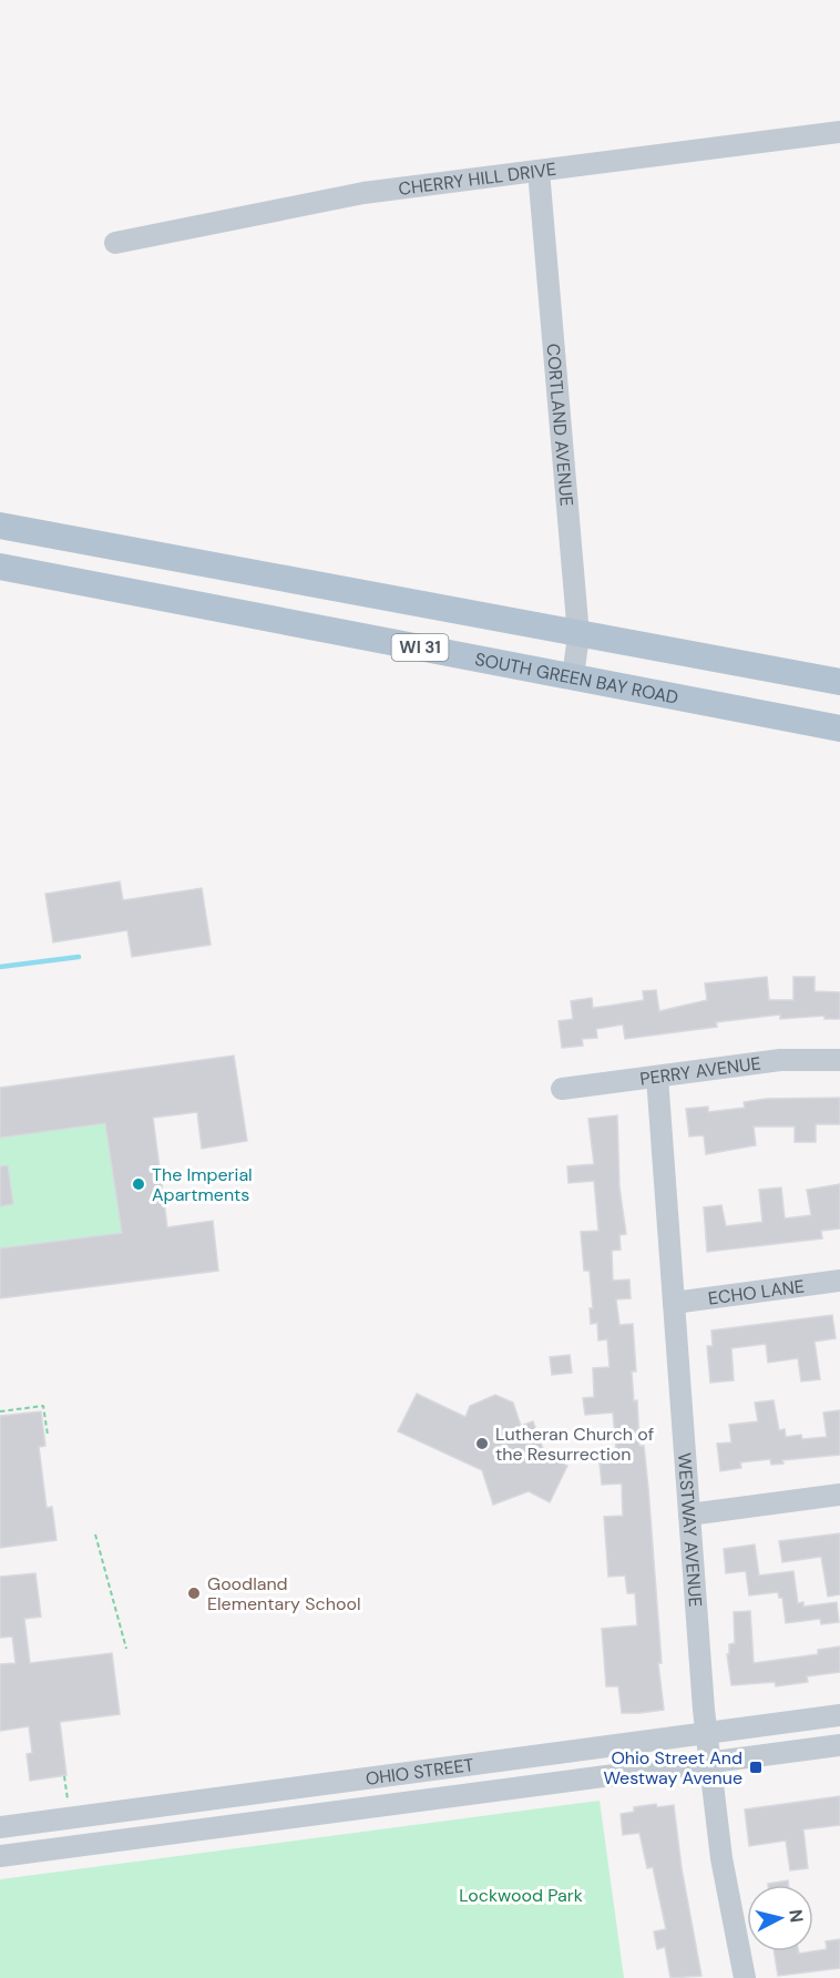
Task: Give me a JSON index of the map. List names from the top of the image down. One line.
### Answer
{"streets":{"main road":["WI 31","SOUTH GREEN BAY ROAD"],"street":["CHERRY HILL DRIVE","CORTLAND AVENUE","PERRY AVENUE","ECHO LANE","WESTWAY AVENUE","OHIO STREET"]},"crossings":[["CHERRY HILL DRIVE","CORTLAND AVENUE"],["CORTLAND AVENUE","WI 31"],["CORTLAND AVENUE","SOUTH GREEN BAY ROAD"],["PERRY AVENUE","WESTWAY AVENUE"],["ECHO LANE","WESTWAY AVENUE"],["WESTWAY AVENUE","OHIO STREET"]],"parks":["Lockwood Park"],"places":{"other":["The Imperial Apartments","Lutheran Church of the Resurrection","Goodland Elementary School"],"transit":["Ohio Street And Westway Avenue"]},"north":"right"}
